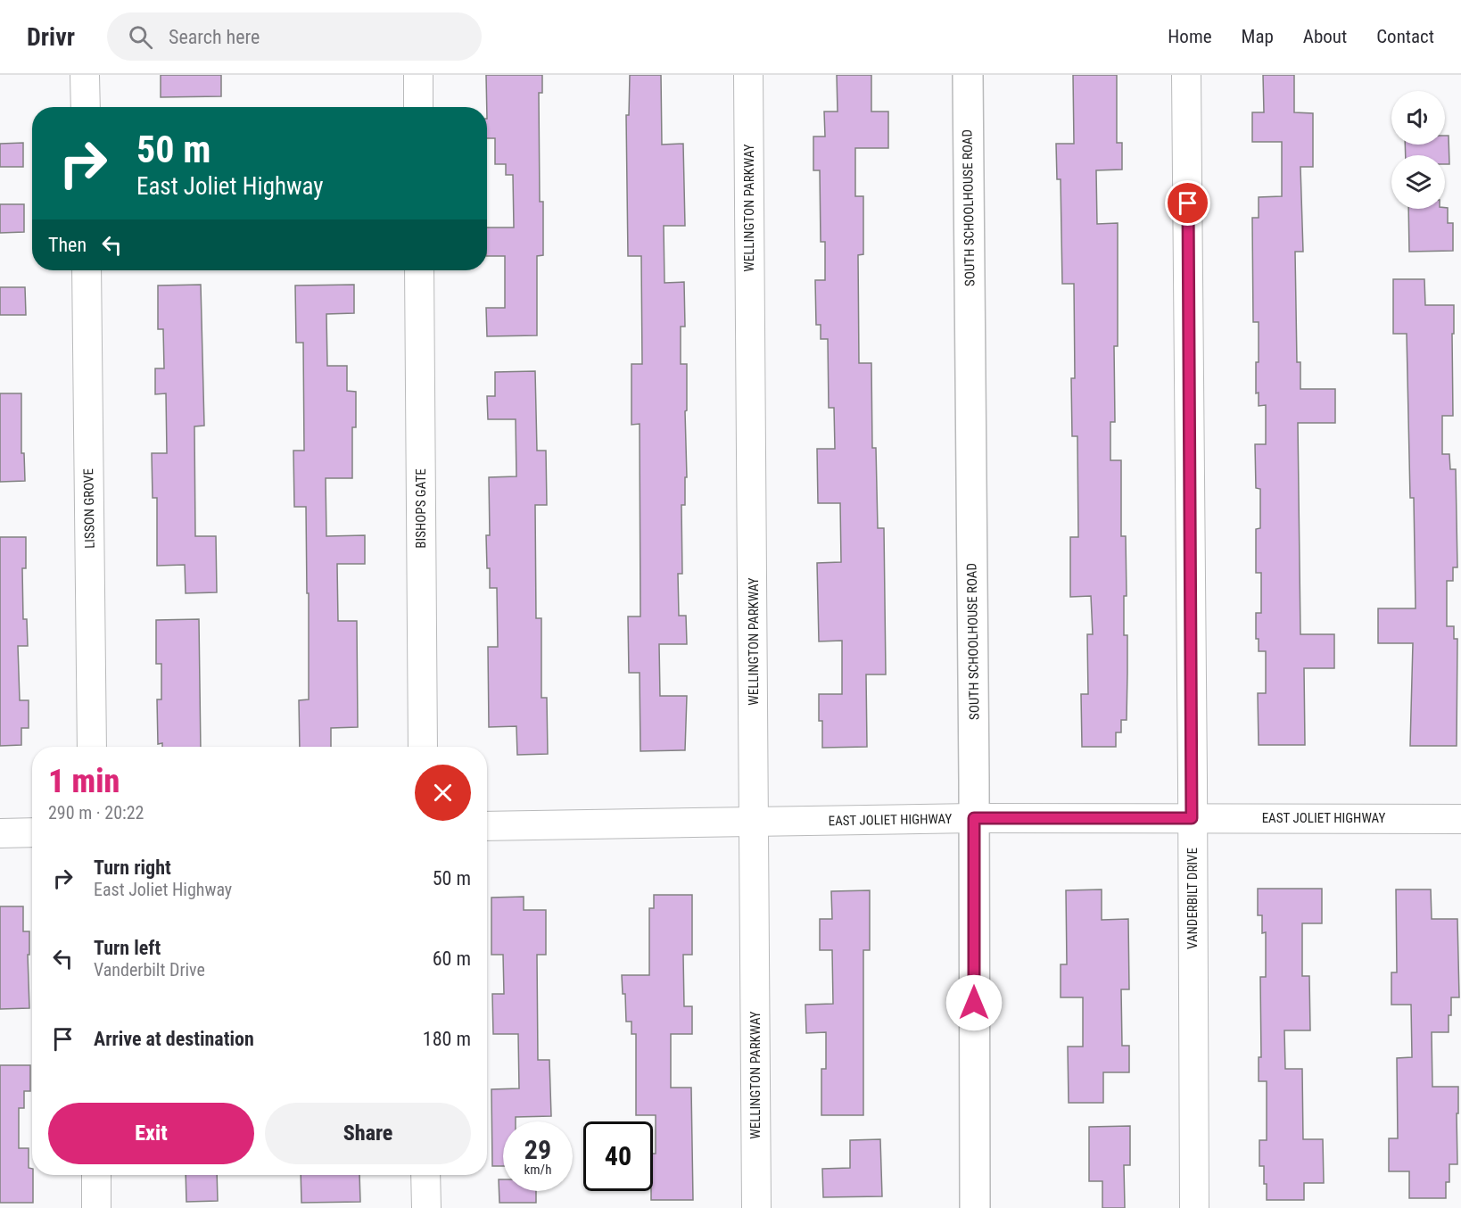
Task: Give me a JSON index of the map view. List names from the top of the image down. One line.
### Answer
{"streets":{"street":["WELLINGTON PARKWAY","SOUTH SCHOOLHOUSE ROAD","LISSON GROVE","BISHOPS GATE","EAST JOLIET HIGHWAY","VANDERBILT DRIVE"]},"crossings":[["WELLINGTON PARKWAY","EAST JOLIET HIGHWAY"],["SOUTH SCHOOLHOUSE ROAD","EAST JOLIET HIGHWAY"],["EAST JOLIET HIGHWAY","VANDERBILT DRIVE"]],"page":{"header":"Drivr","search":"Search here","nav":["Home","Map","About","Contact"],"turn":["50 m","East Joliet Highway"],"then":"Then","heading":["1 min","290 m · 20:22"],"list":[{"name":"Turn right","note":"East Joliet Highway","value":"50 m"},{"name":"Turn left","note":"Vanderbilt Drive","value":"60 m"},{"name":"Arrive at destination","value":"180 m"}],"buttons":["Exit","Share"],"speed":"29 km/h","limit":"40"}}
